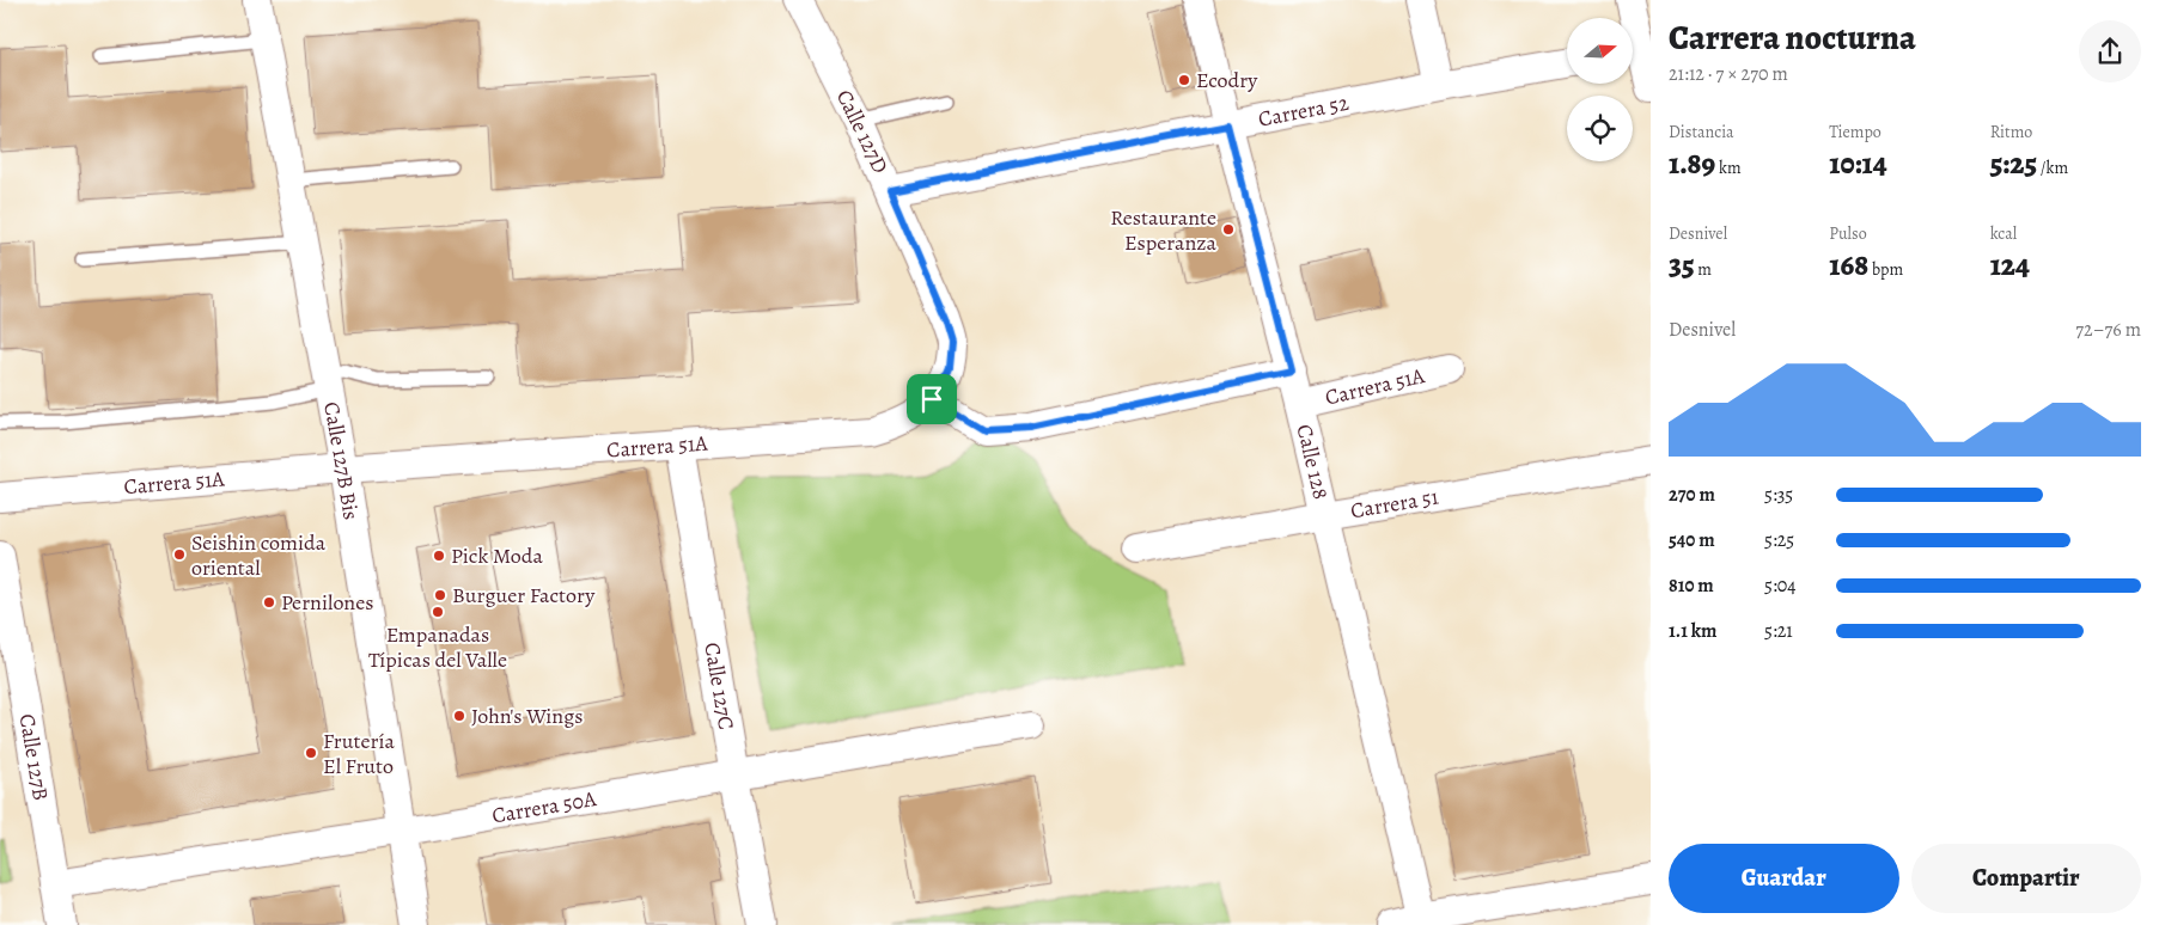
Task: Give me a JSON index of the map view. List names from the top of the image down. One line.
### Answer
{"streets":{"street":["Carrera 52","Calle 127D","Carrera 51A","Calle 127B Bis","Calle 128","Carrera 51","Calle 127C","Calle 127B","Carrera 50A"]},"crossings":[["Carrera 52","Calle 127D"],["Carrera 52","Calle 128"],["Calle 127D","Carrera 51A"],["Carrera 51A","Calle 127B Bis"],["Carrera 51A","Calle 128"],["Carrera 51A","Calle 127C"],["Calle 127B Bis","Carrera 50A"],["Calle 128","Carrera 51"],["Calle 127C","Carrera 50A"],["Calle 127B","Carrera 50A"]],"places":["Ecodry","Restaurante Esperanza","Seishin comida oriental","Pick Moda","Burguer Factory","Pernilones","Empanadas Típicas del Valle","John's Wings","Frutería El Fruto"],"north":"right","page":{"heading":["Carrera nocturna","21:12 · 7 × 270 m"],"stats":[["Distancia","1.89 km"],["Tiempo","10:14"],["Ritmo","5:25 /km"],["Desnivel","35 m"],["Pulso","168 bpm"],["kcal","124"]],"chart":["Desnivel","72–76 m"],"list":[{"name":"270 m","note":"5:35"},{"name":"540 m","note":"5:25"},{"name":"810 m","note":"5:04"},{"name":"1.1 km","note":"5:21"}],"buttons":["Guardar","Compartir"]}}
